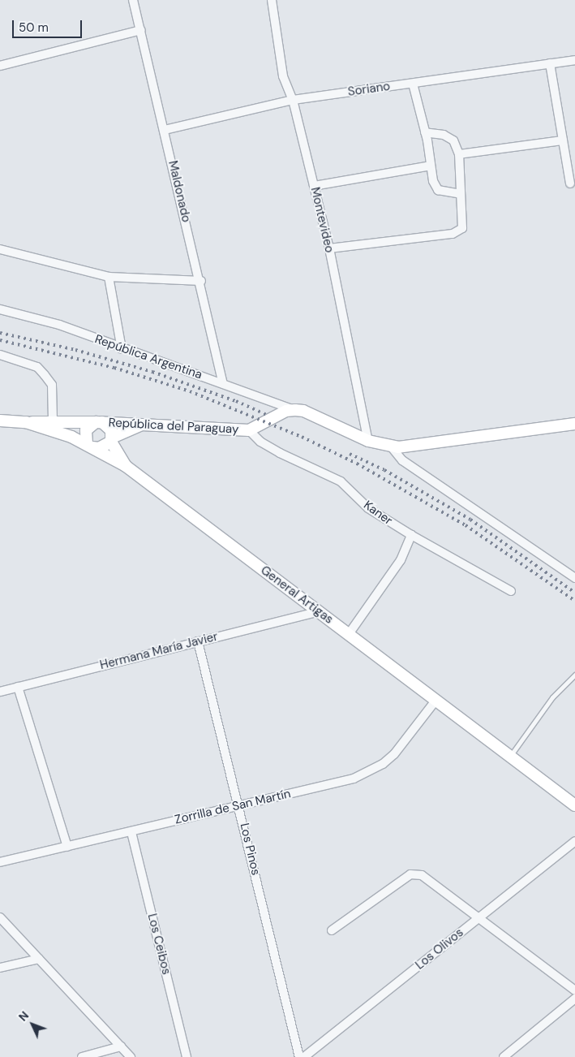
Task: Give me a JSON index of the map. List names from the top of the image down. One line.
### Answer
{"streets":{"street":["Soriano","Maldonado","Montevideo","República Argentina","República del Paraguay","Kaner","General Artigas","Hermana María Javier","Zorrilla de San Martín","Los Pinos","Los Ceibos","Los Olivos"]},"crossings":[["Soriano","Maldonado"],["Soriano","Montevideo"],["Maldonado","República Argentina"],["República Argentina","República del Paraguay"],["República del Paraguay","Kaner"],["República del Paraguay","General Artigas"],["General Artigas","Hermana María Javier"],["General Artigas","Zorrilla de San Martín"],["Hermana María Javier","Los Pinos"],["Zorrilla de San Martín","Los Pinos"],["Zorrilla de San Martín","Los Ceibos"]],"scale_bar":"50 m","north":"top left"}
